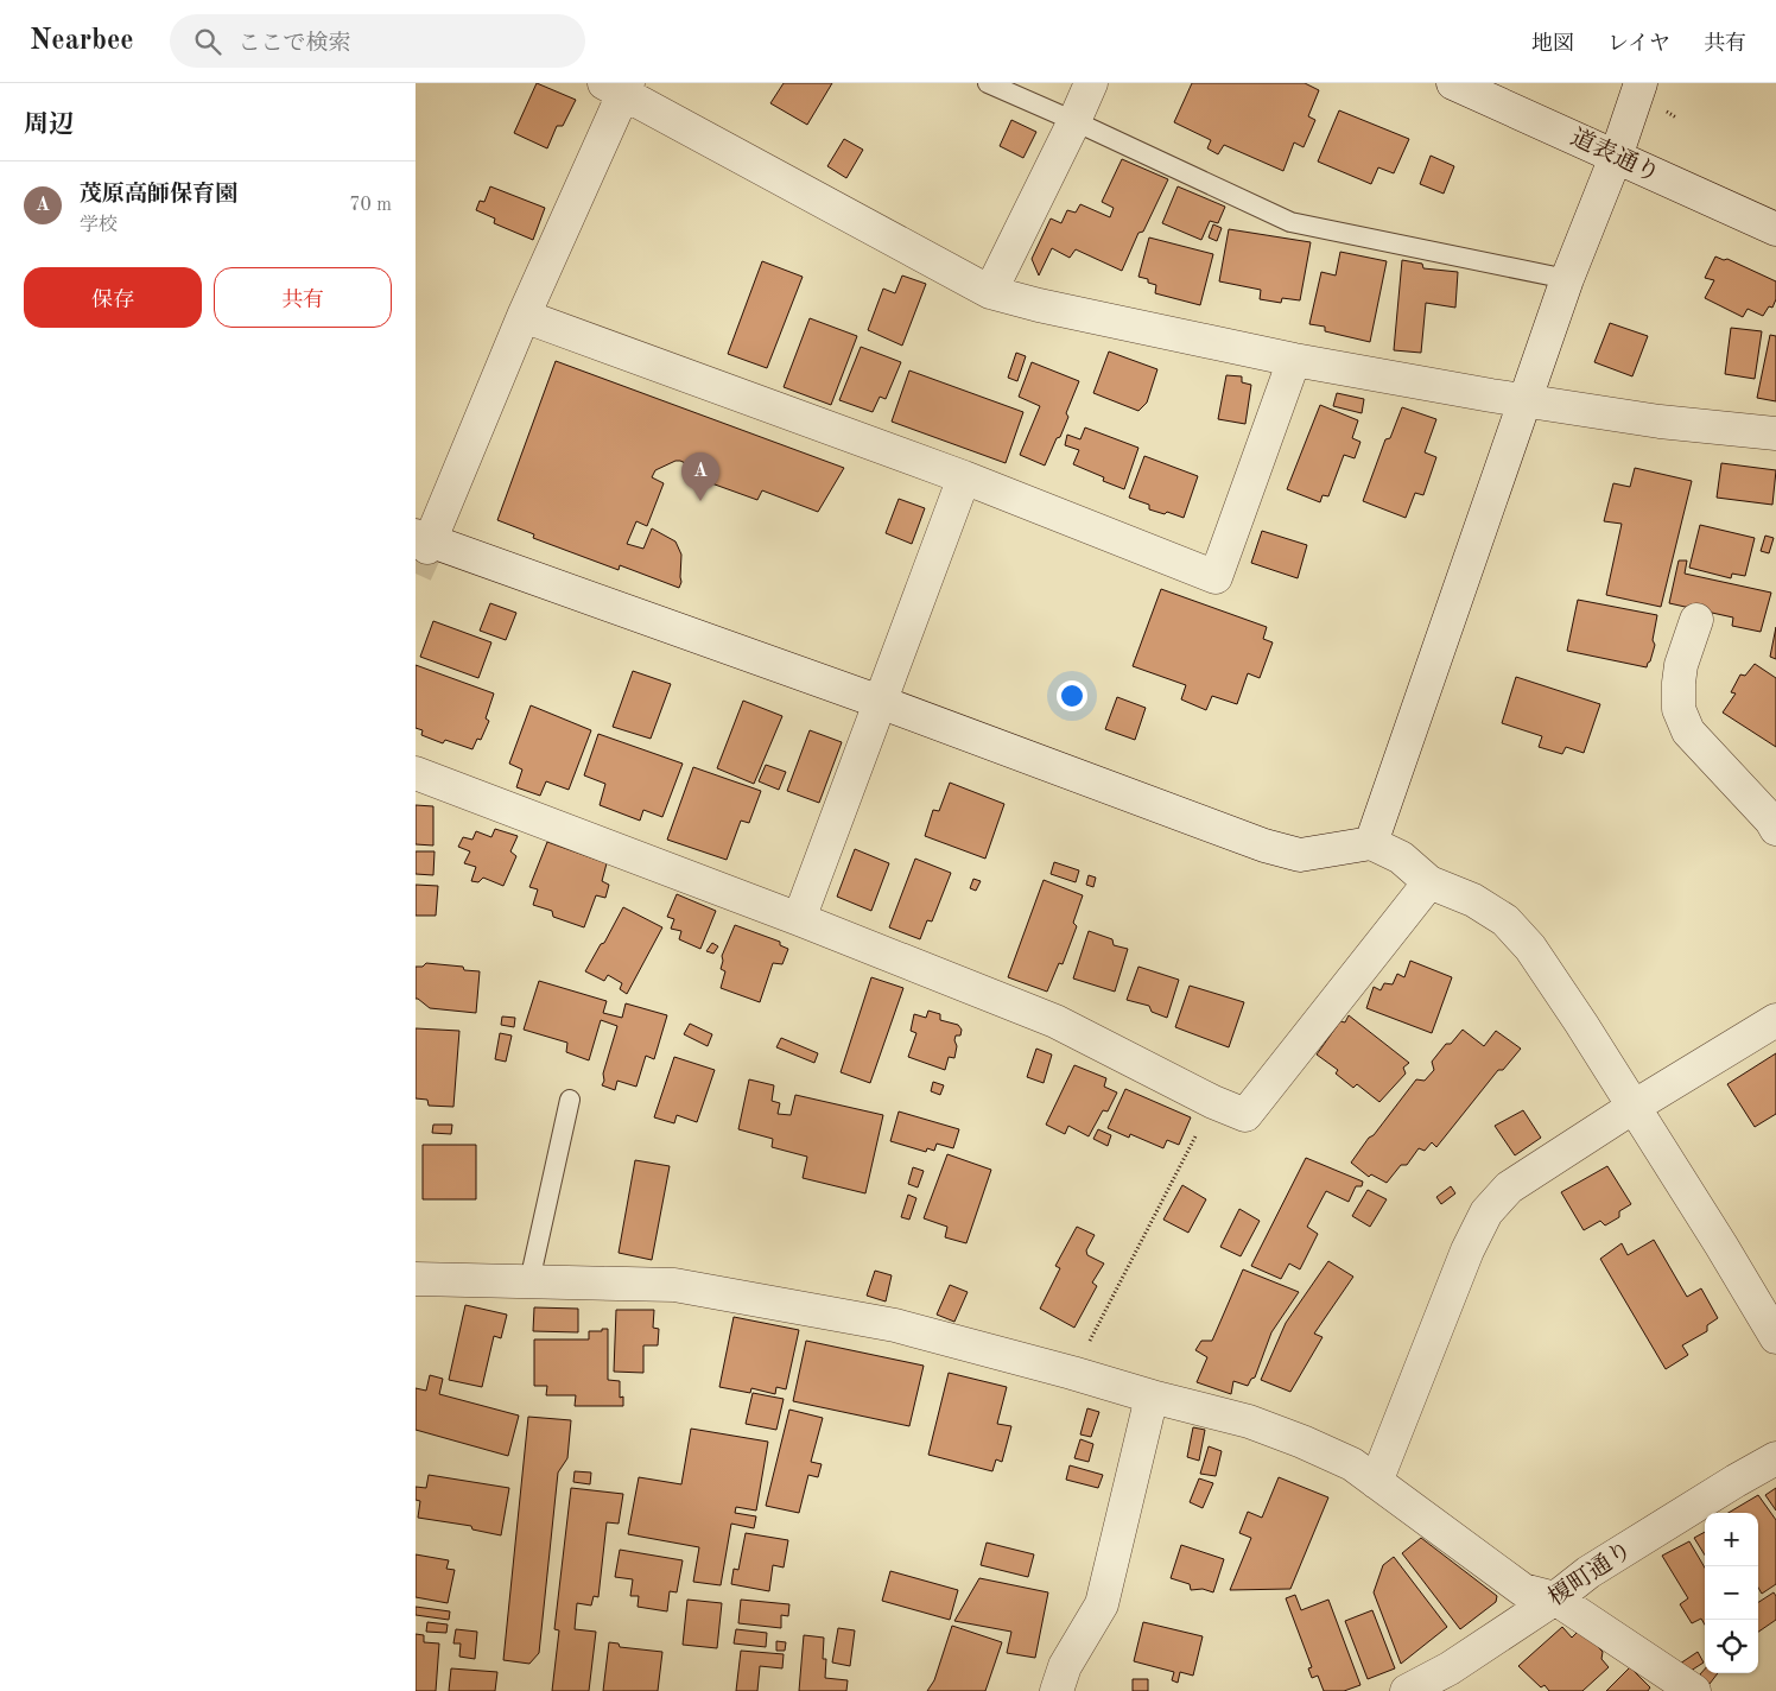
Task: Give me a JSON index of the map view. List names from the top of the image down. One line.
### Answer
{"streets":{"street":["道表通り","榎町通り"]},"page":{"header":"Nearbee","search":"ここで検索","nav":["地図","レイヤ","共有"],"heading":"周辺","list":[{"mark":"A","name":"茂原高師保育園","note":"学校","value":"70 m"}],"buttons":["保存","共有"],"pins":"A","map_buttons":["+","−"]}}
